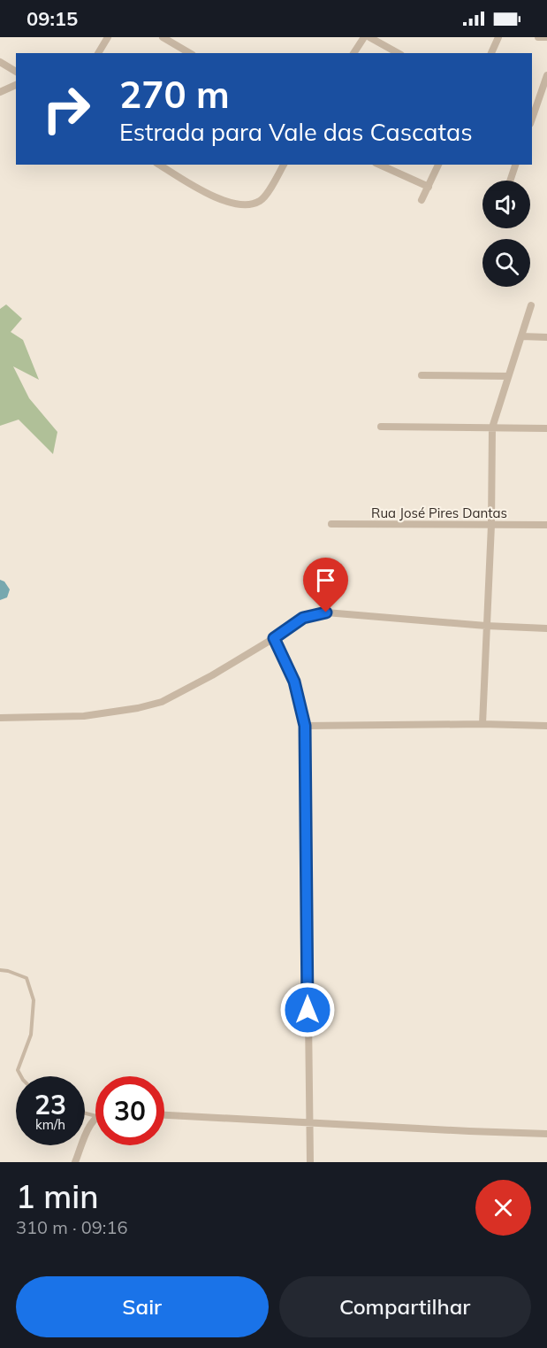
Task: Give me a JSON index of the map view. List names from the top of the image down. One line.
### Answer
{"streets":{"street":["Rua José Pires Dantas"]},"page":{"status":"09:15","turn":["270 m","Estrada para Vale das Cascatas"],"speed":"23 km/h","limit":"30","heading":["1 min","310 m · 09:16"],"buttons":["Sair","Compartilhar"]}}
